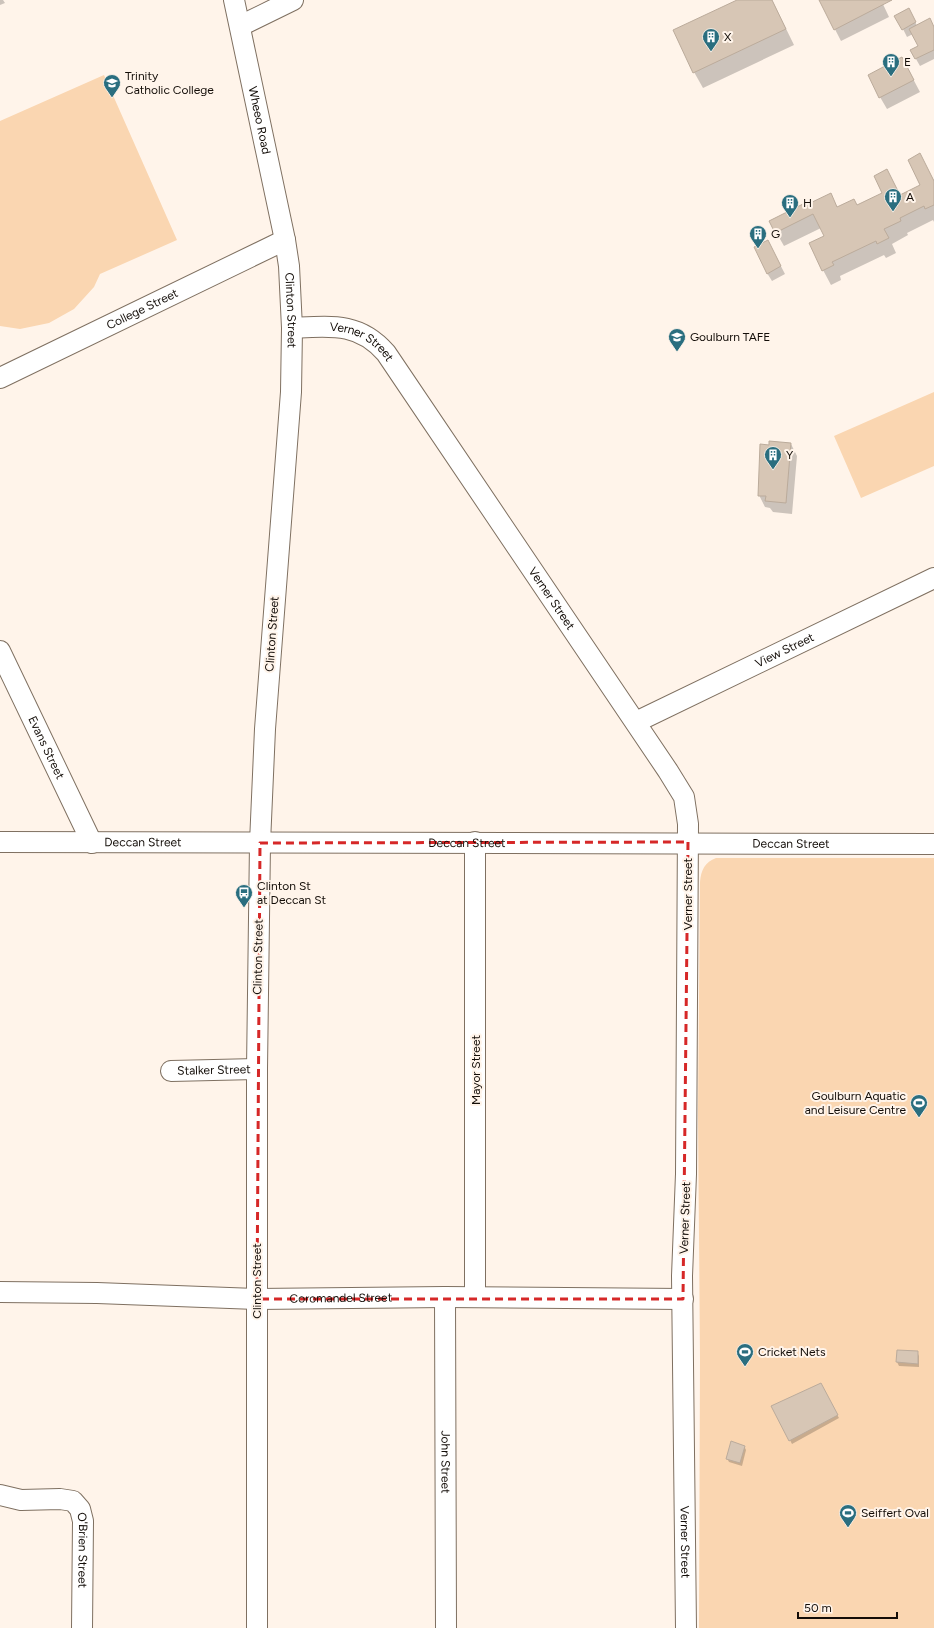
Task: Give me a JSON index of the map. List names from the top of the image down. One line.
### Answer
{"streets":{"street":["Wheeo Road","College Street","Clinton Street","Verner Street","View Street","Evans Street","Deccan Street","Stalker Street","Mayor Street","Coromandel Street","John Street","O'Brien Street"]},"crossings":[["Wheeo Road","College Street"],["Wheeo Road","Clinton Street"],["College Street","Clinton Street"],["Clinton Street","Verner Street"],["Clinton Street","Deccan Street"],["Clinton Street","Stalker Street"],["Clinton Street","Coromandel Street"],["Verner Street","View Street"],["Verner Street","Deccan Street"],["Verner Street","Coromandel Street"],["Evans Street","Deccan Street"],["Deccan Street","Mayor Street"],["Mayor Street","Coromandel Street"],["Coromandel Street","John Street"]],"places":{"building":["X","E","A","H","G","Y"],"school or university":["Trinity Catholic College","Goulburn TAFE"],"bus stop":["Clinton St at Deccan St"],"sports":["Goulburn Aquatic and Leisure Centre","Cricket Nets","Seiffert Oval"]},"scale_bar":"50 m"}
